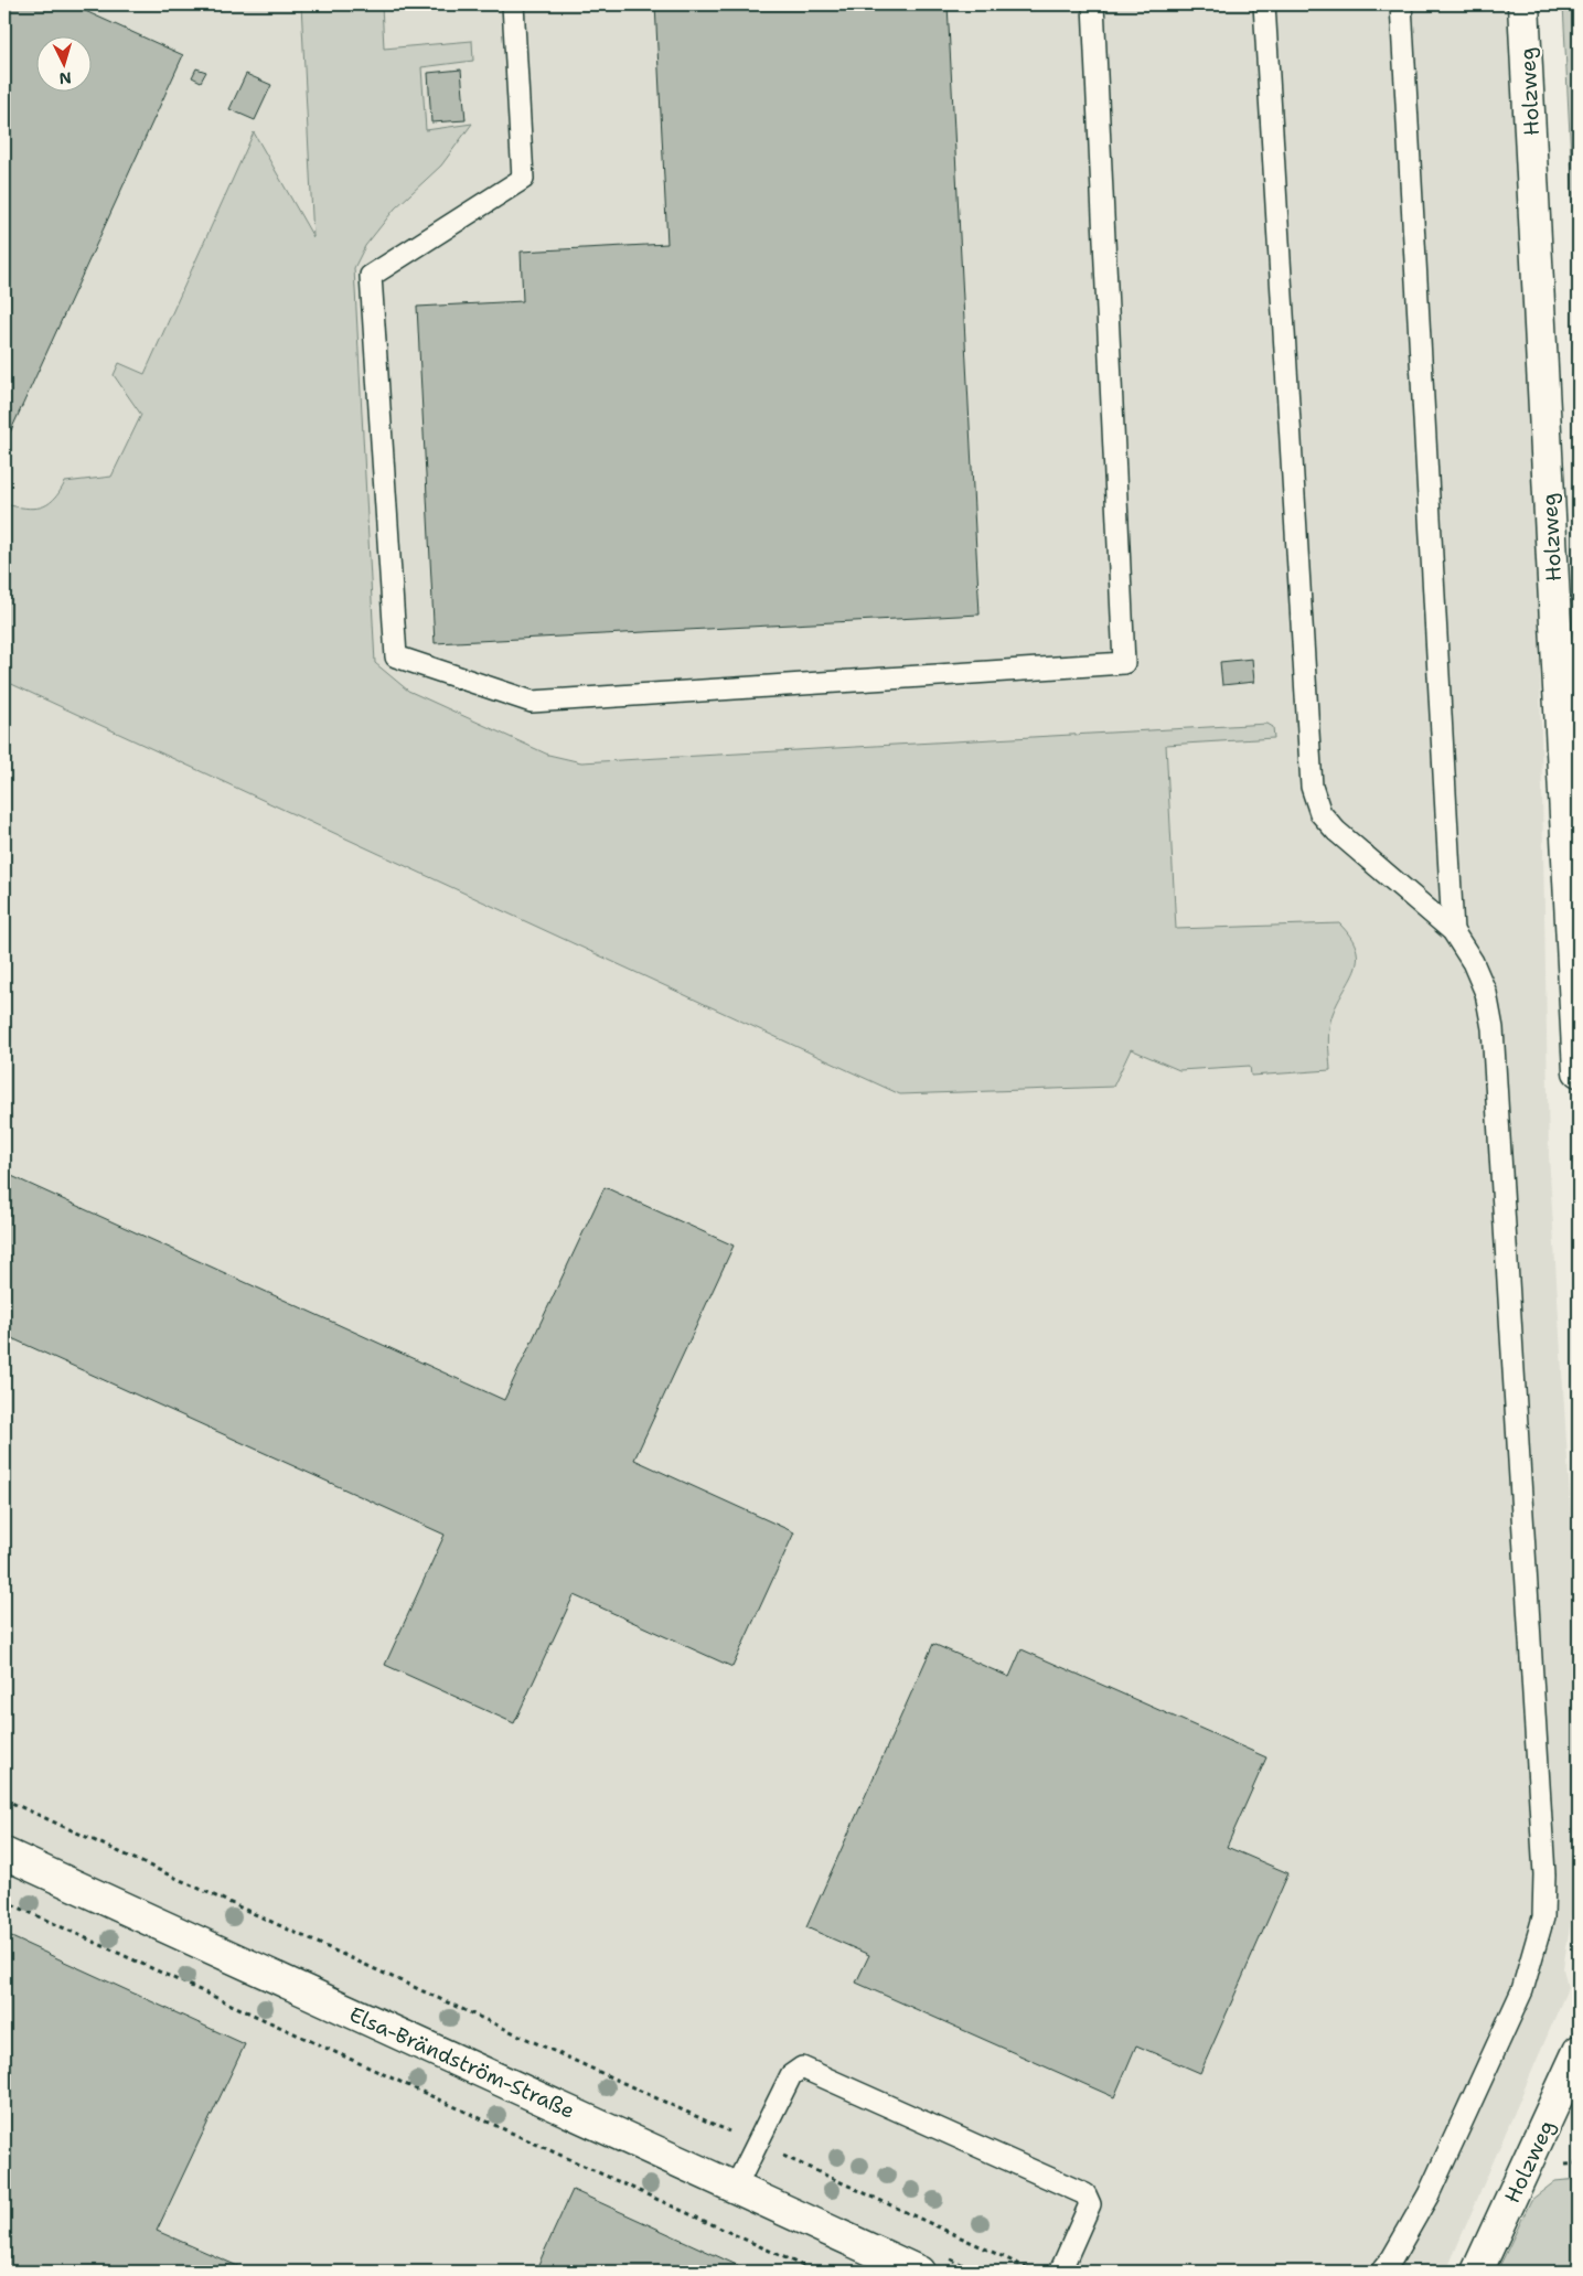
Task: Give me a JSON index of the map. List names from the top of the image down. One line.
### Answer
{"streets":{"street":["Holzweg","Elsa-Brändström-Straße"]},"north":"bottom"}
